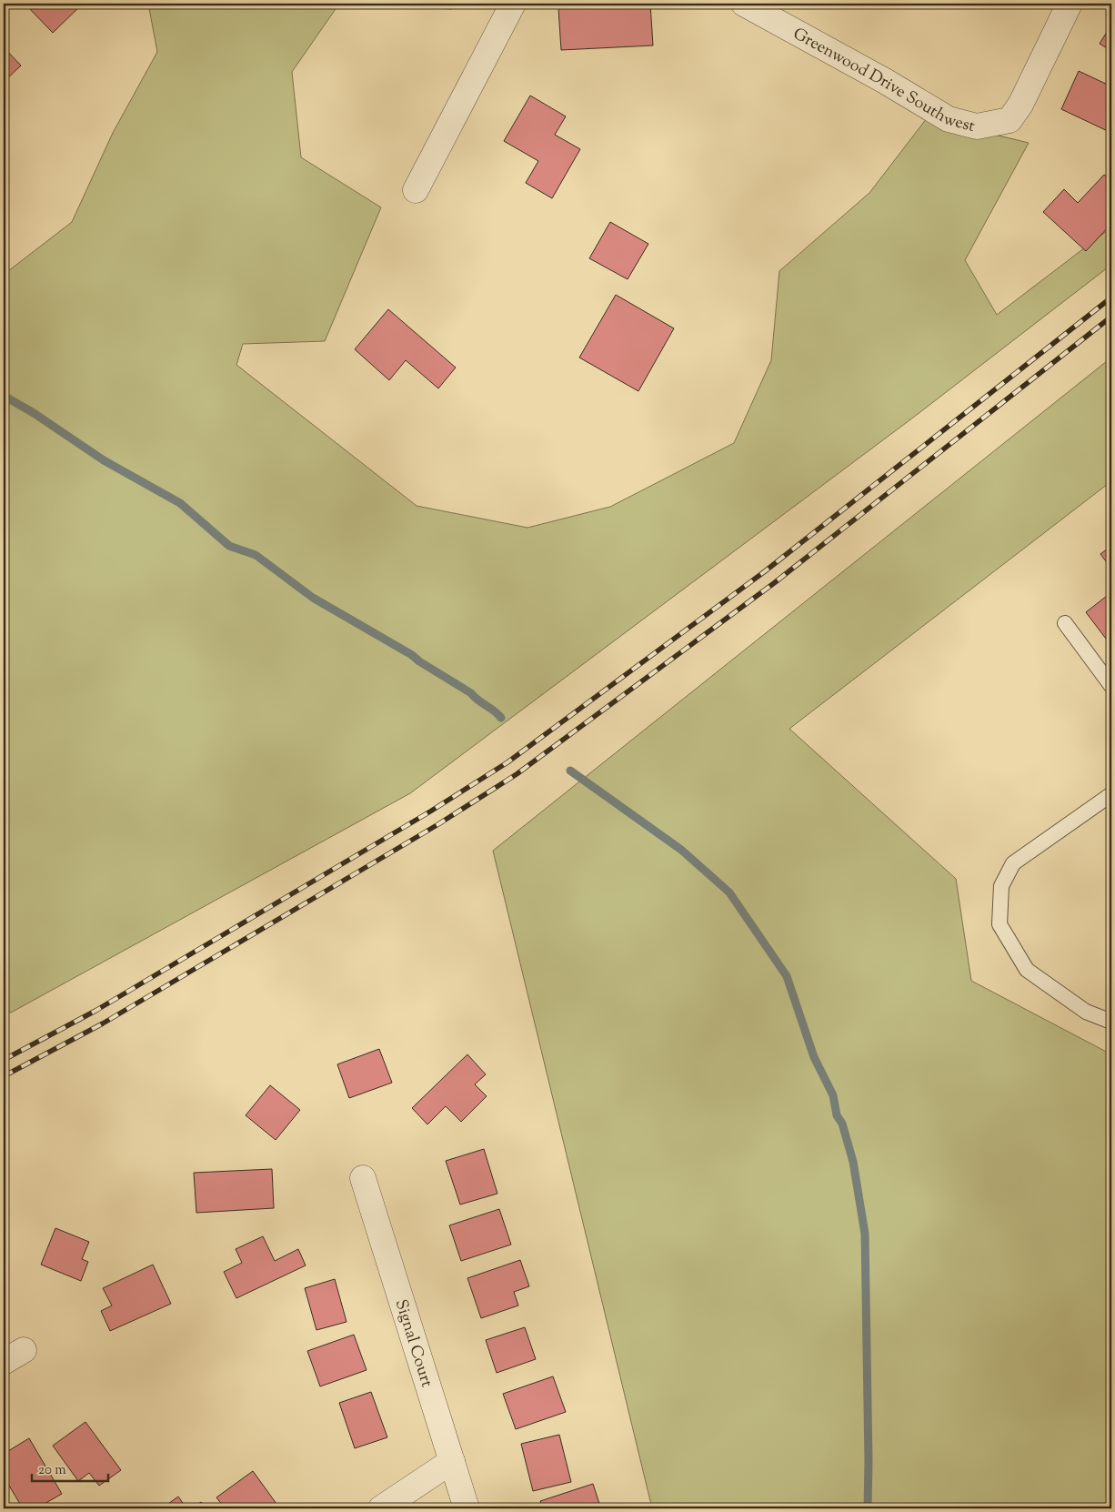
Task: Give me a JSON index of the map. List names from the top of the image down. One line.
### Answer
{"streets":{"street":["Greenwood Drive Southwest","Signal Court"]},"scale_bar":"20 m"}
